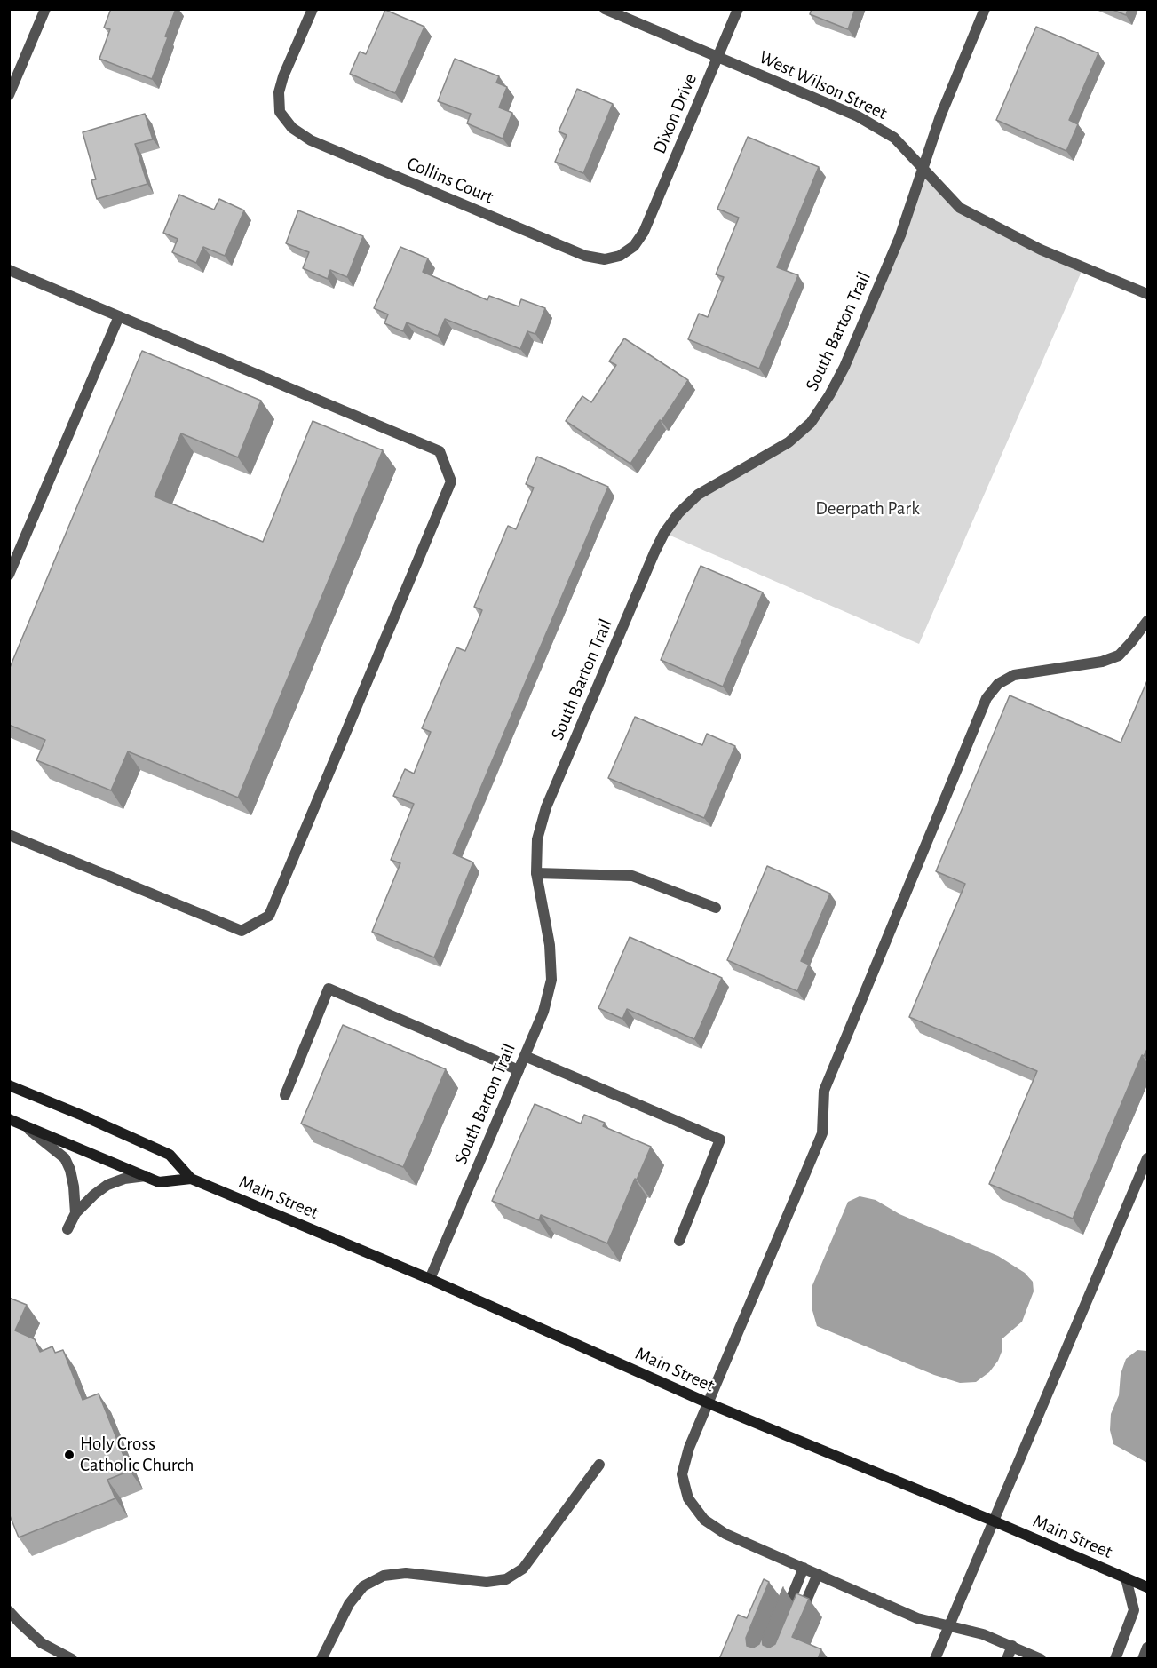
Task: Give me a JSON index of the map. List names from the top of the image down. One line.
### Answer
{"streets":{"main road":["Main Street"],"street":["West Wilson Street","Dixon Drive","Collins Court","South Barton Trail"]},"crossings":[["West Wilson Street","Dixon Drive"],["West Wilson Street","South Barton Trail"],["Dixon Drive","Collins Court"],["South Barton Trail","Main Street"]],"parks":["Deerpath Park"],"places":["Holy Cross Catholic Church"]}
